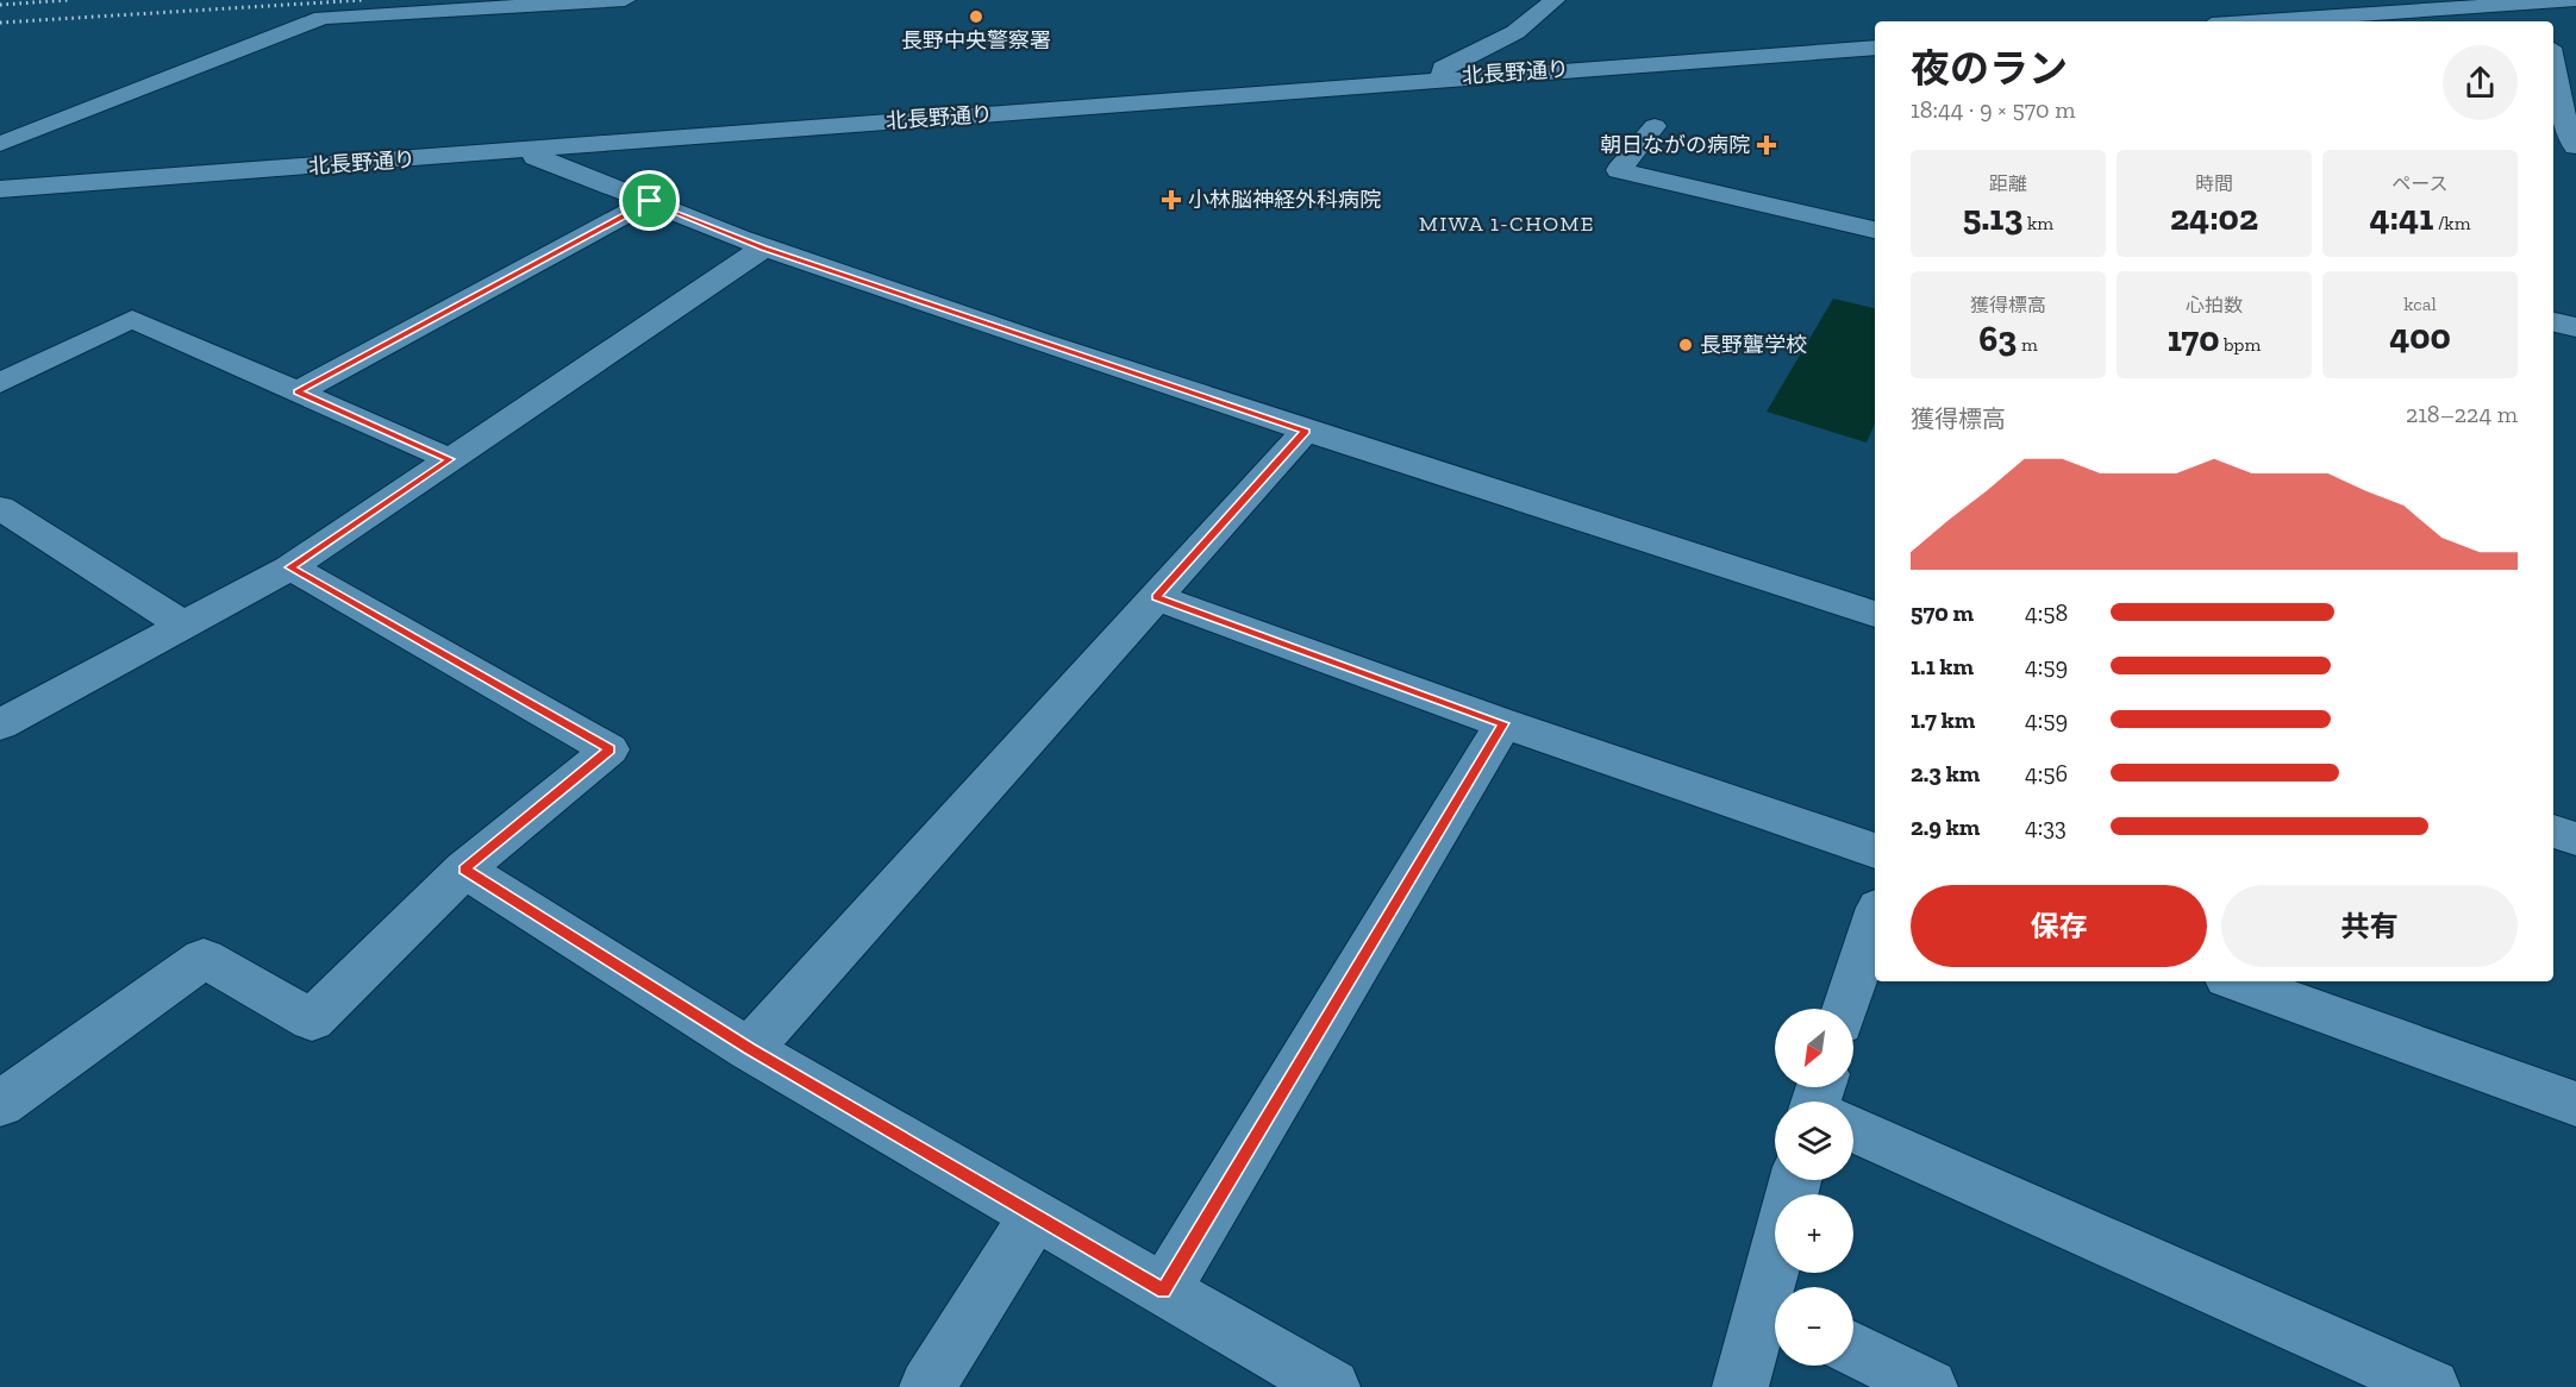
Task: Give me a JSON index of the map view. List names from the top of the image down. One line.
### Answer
{"streets":{"street":["北長野通り"]},"districts":["MIWA 1-CHOME"],"places":{"other":["長野中央警察署","長野聾学校"],"health":["朝日ながの病院","小林脳神経外科病院"]},"north":"bottom left","page":{"heading":["夜のラン","18:44 · 9 × 570 m"],"stats":[["距離","5.13 km"],["時間","24:02"],["ペース","4:41 /km"],["獲得標高","63 m"],["心拍数","170 bpm"],["kcal","400"]],"chart":["獲得標高","218–224 m"],"list":[{"name":"570 m","note":"4:58"},{"name":"1.1 km","note":"4:59"},{"name":"1.7 km","note":"4:59"},{"name":"2.3 km","note":"4:56"},{"name":"2.9 km","note":"4:33"}],"buttons":["保存","共有"],"map_buttons":["+","−"]}}
